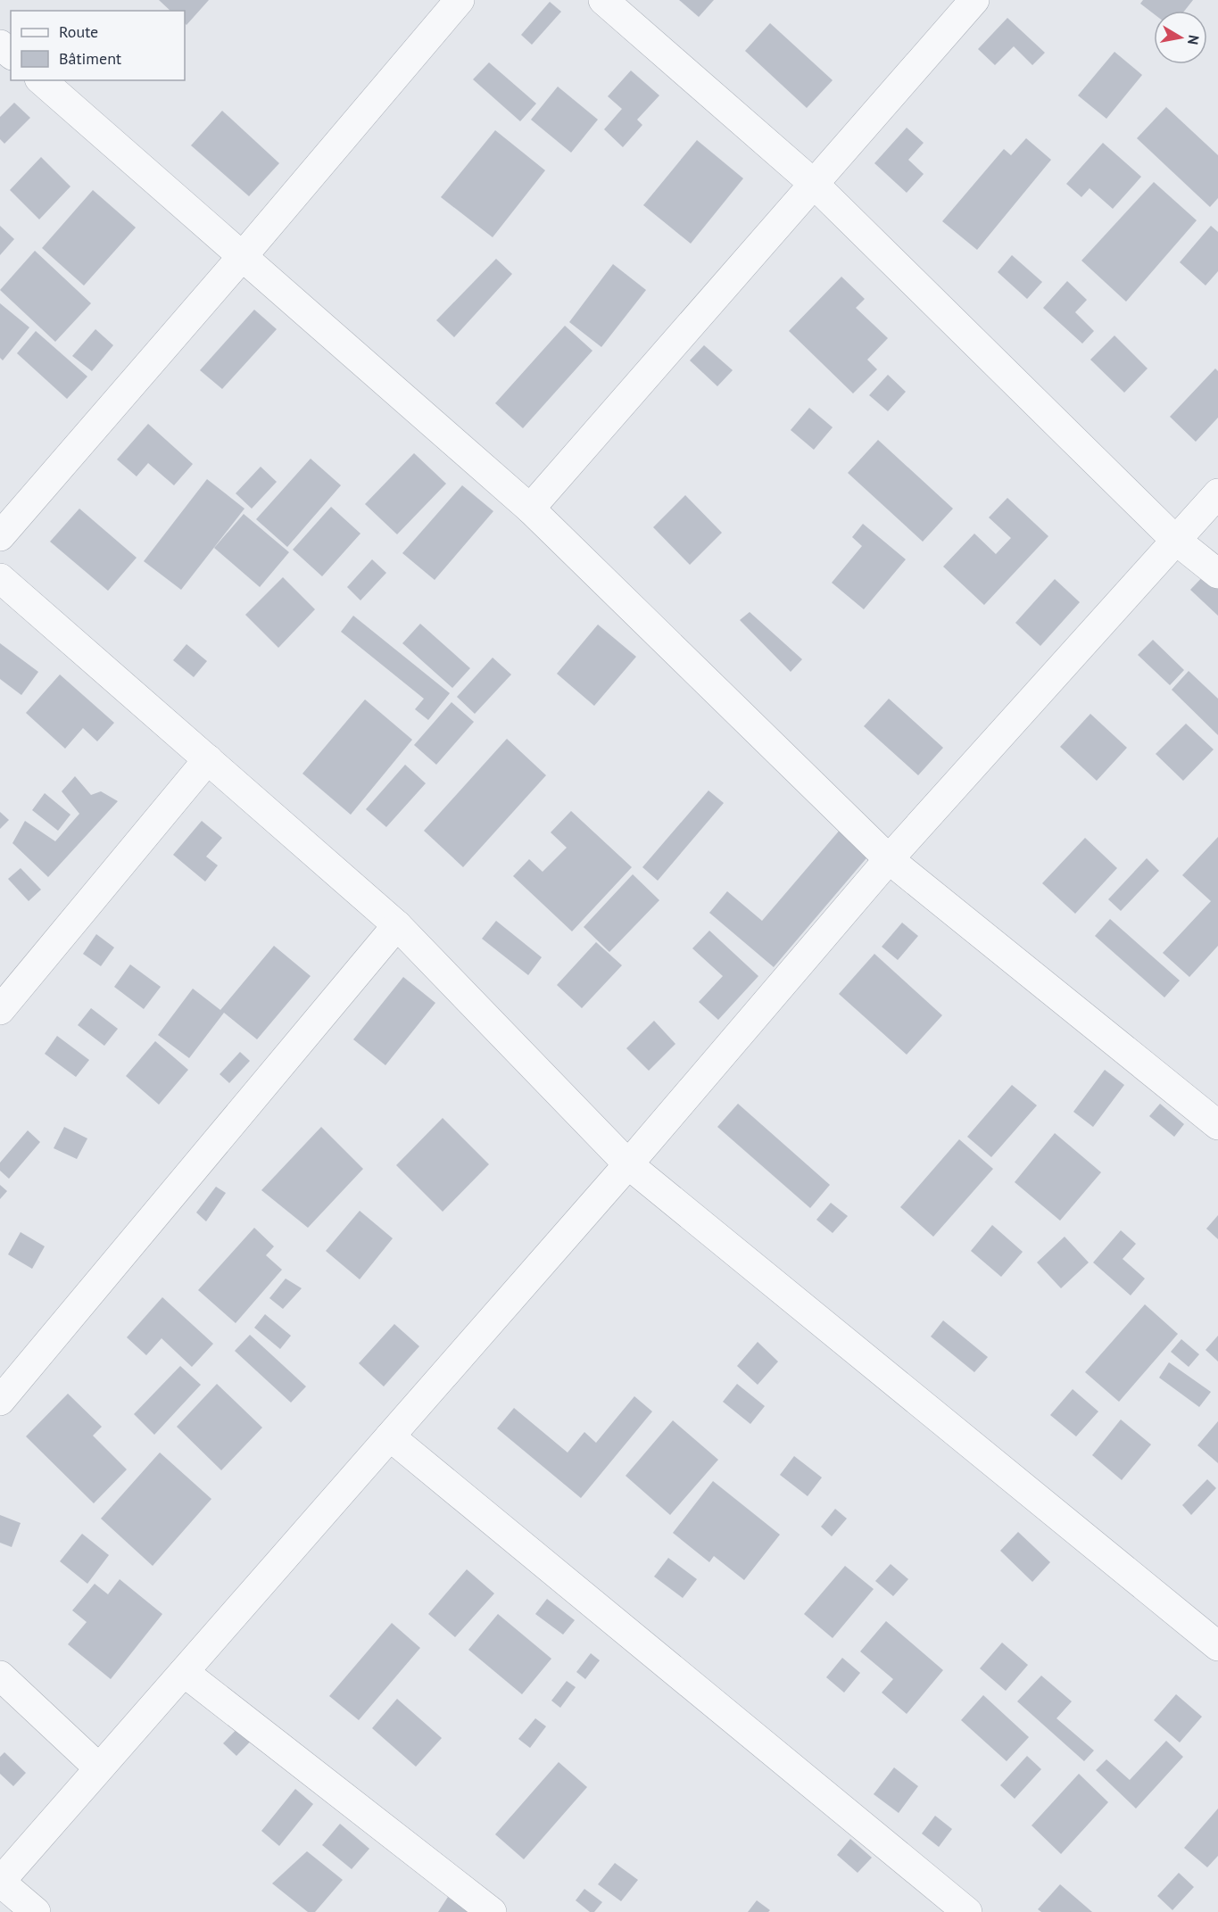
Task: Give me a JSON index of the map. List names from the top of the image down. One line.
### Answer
{"legend":["Route","Bâtiment"],"north":"right"}
